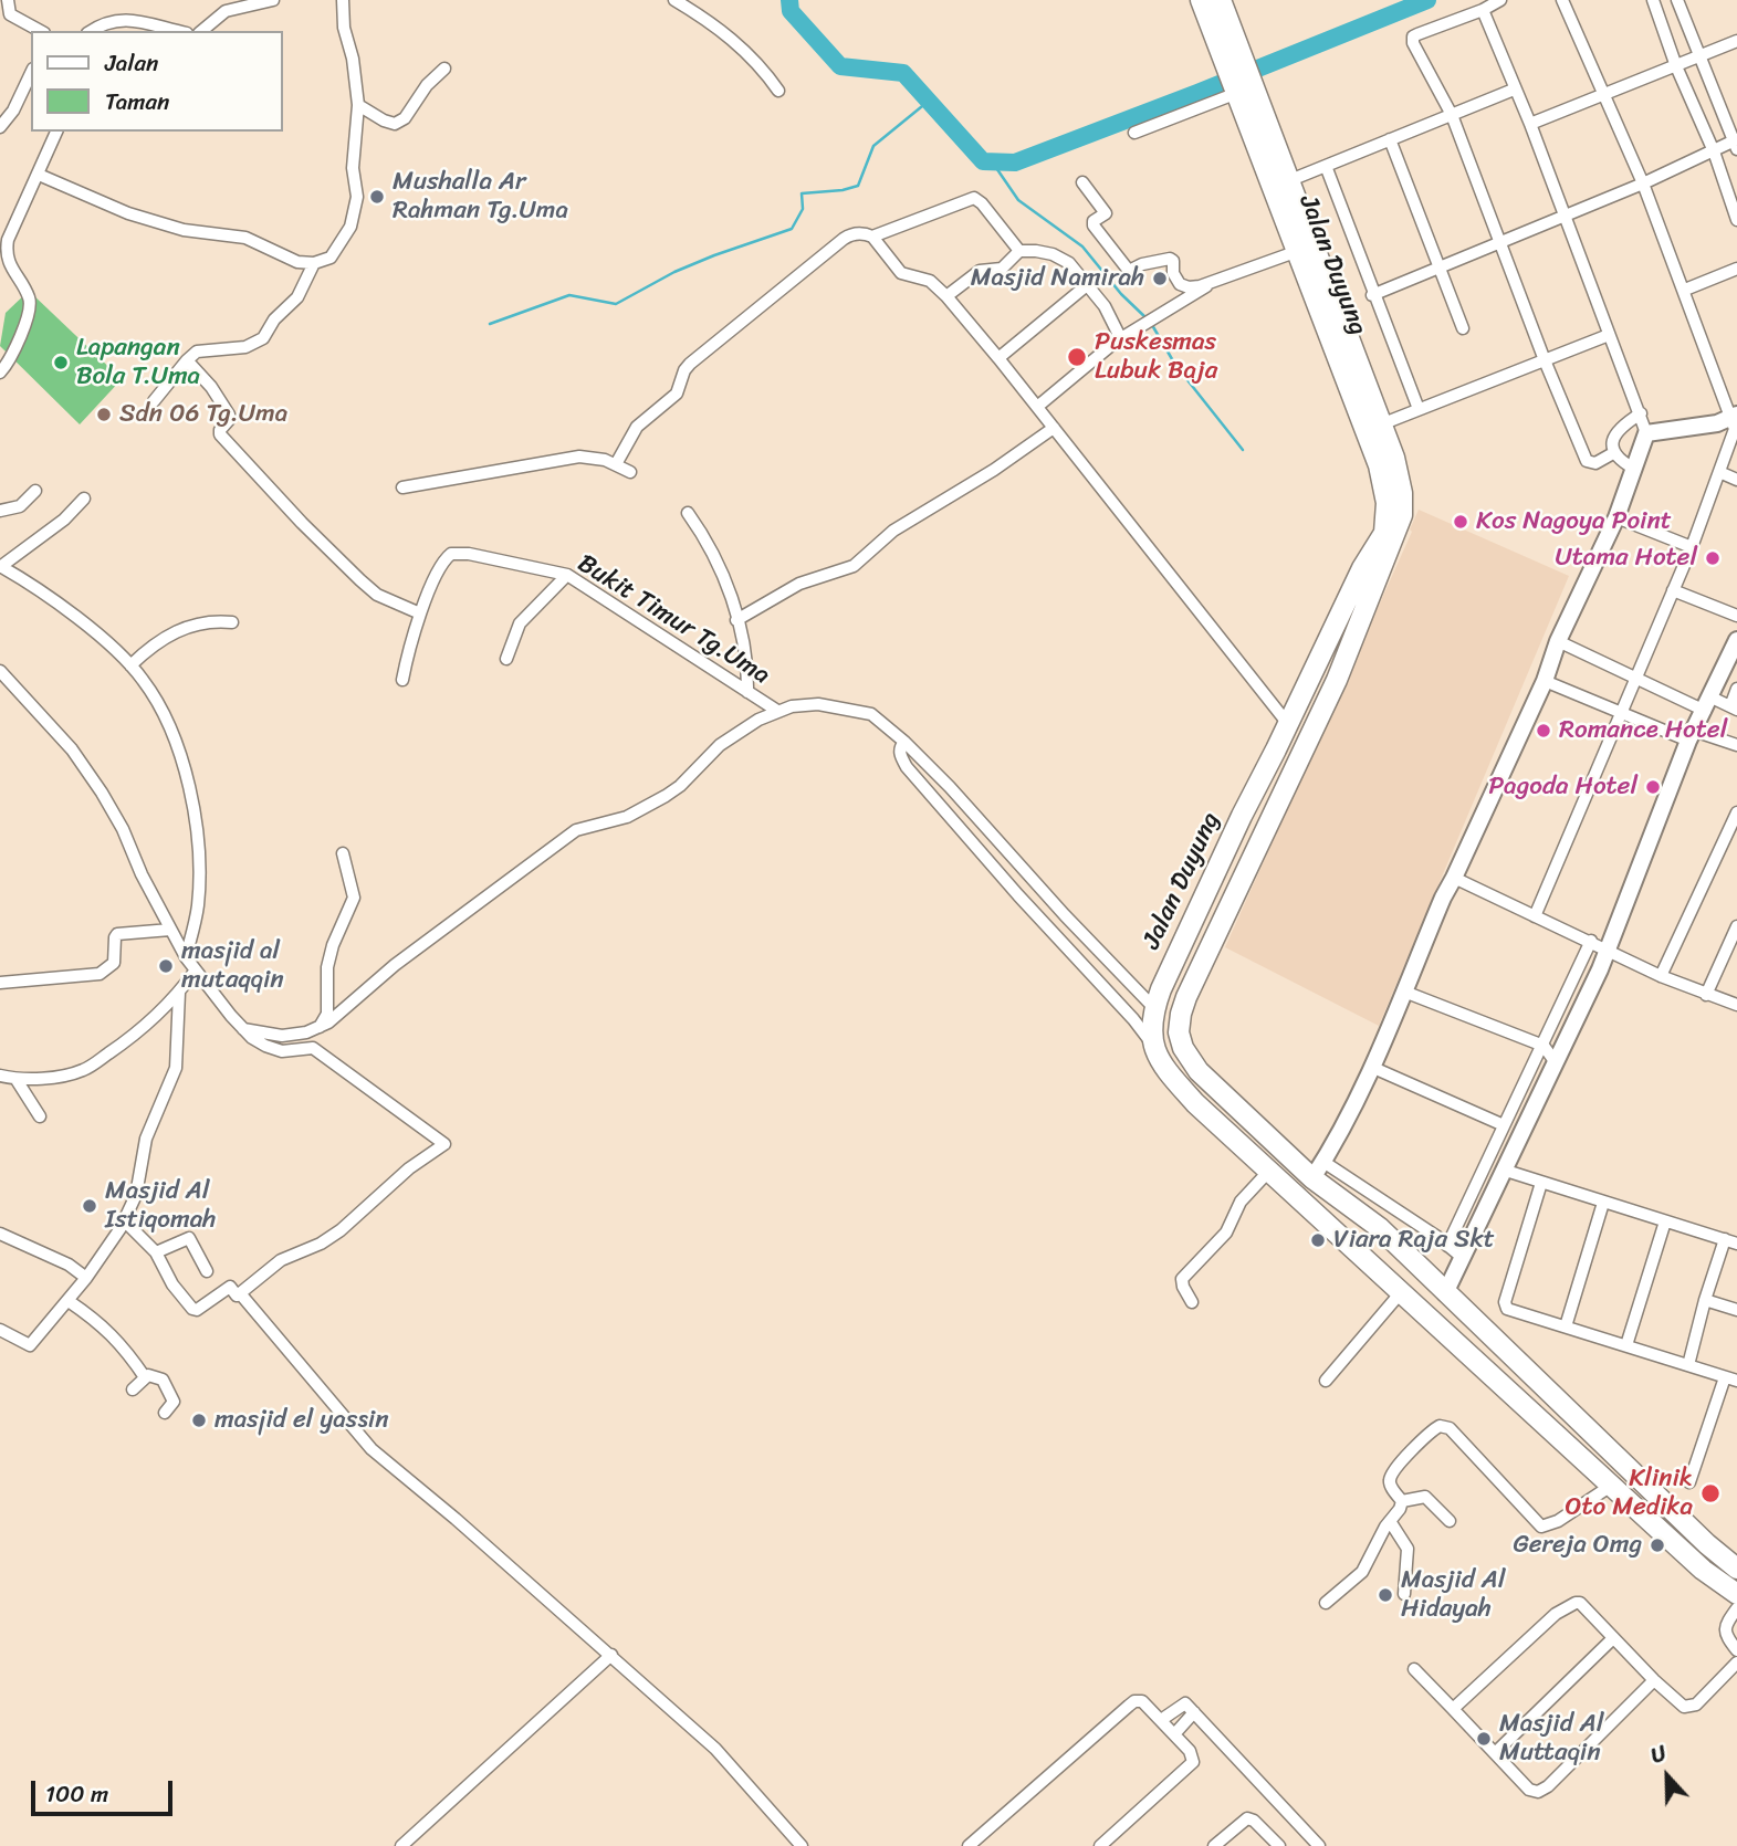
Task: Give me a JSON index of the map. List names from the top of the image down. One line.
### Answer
{"streets":{"highway":["Jalan Duyung"],"street":["Bukit Timur Tg.Uma"]},"crossings":[["Jalan Duyung","Bukit Timur Tg.Uma"]],"places":["Mushalla Ar Rahman Tg.Uma","Masjid Namirah","Puskesmas Lubuk Baja","Lapangan Bola T.Uma","Sdn 06 Tg.Uma","Kos Nagoya Point","Utama Hotel","Romance Hotel","Pagoda Hotel","masjid al mutaqqin","Masjid Al Istiqomah","Viara Raja Skt","masjid el yassin","Klinik Oto Medika","Gereja Omg","Masjid Al Hidayah","Masjid Al Muttaqin"],"legend":["Jalan","Taman"],"scale_bar":"100 m","north":"top"}
